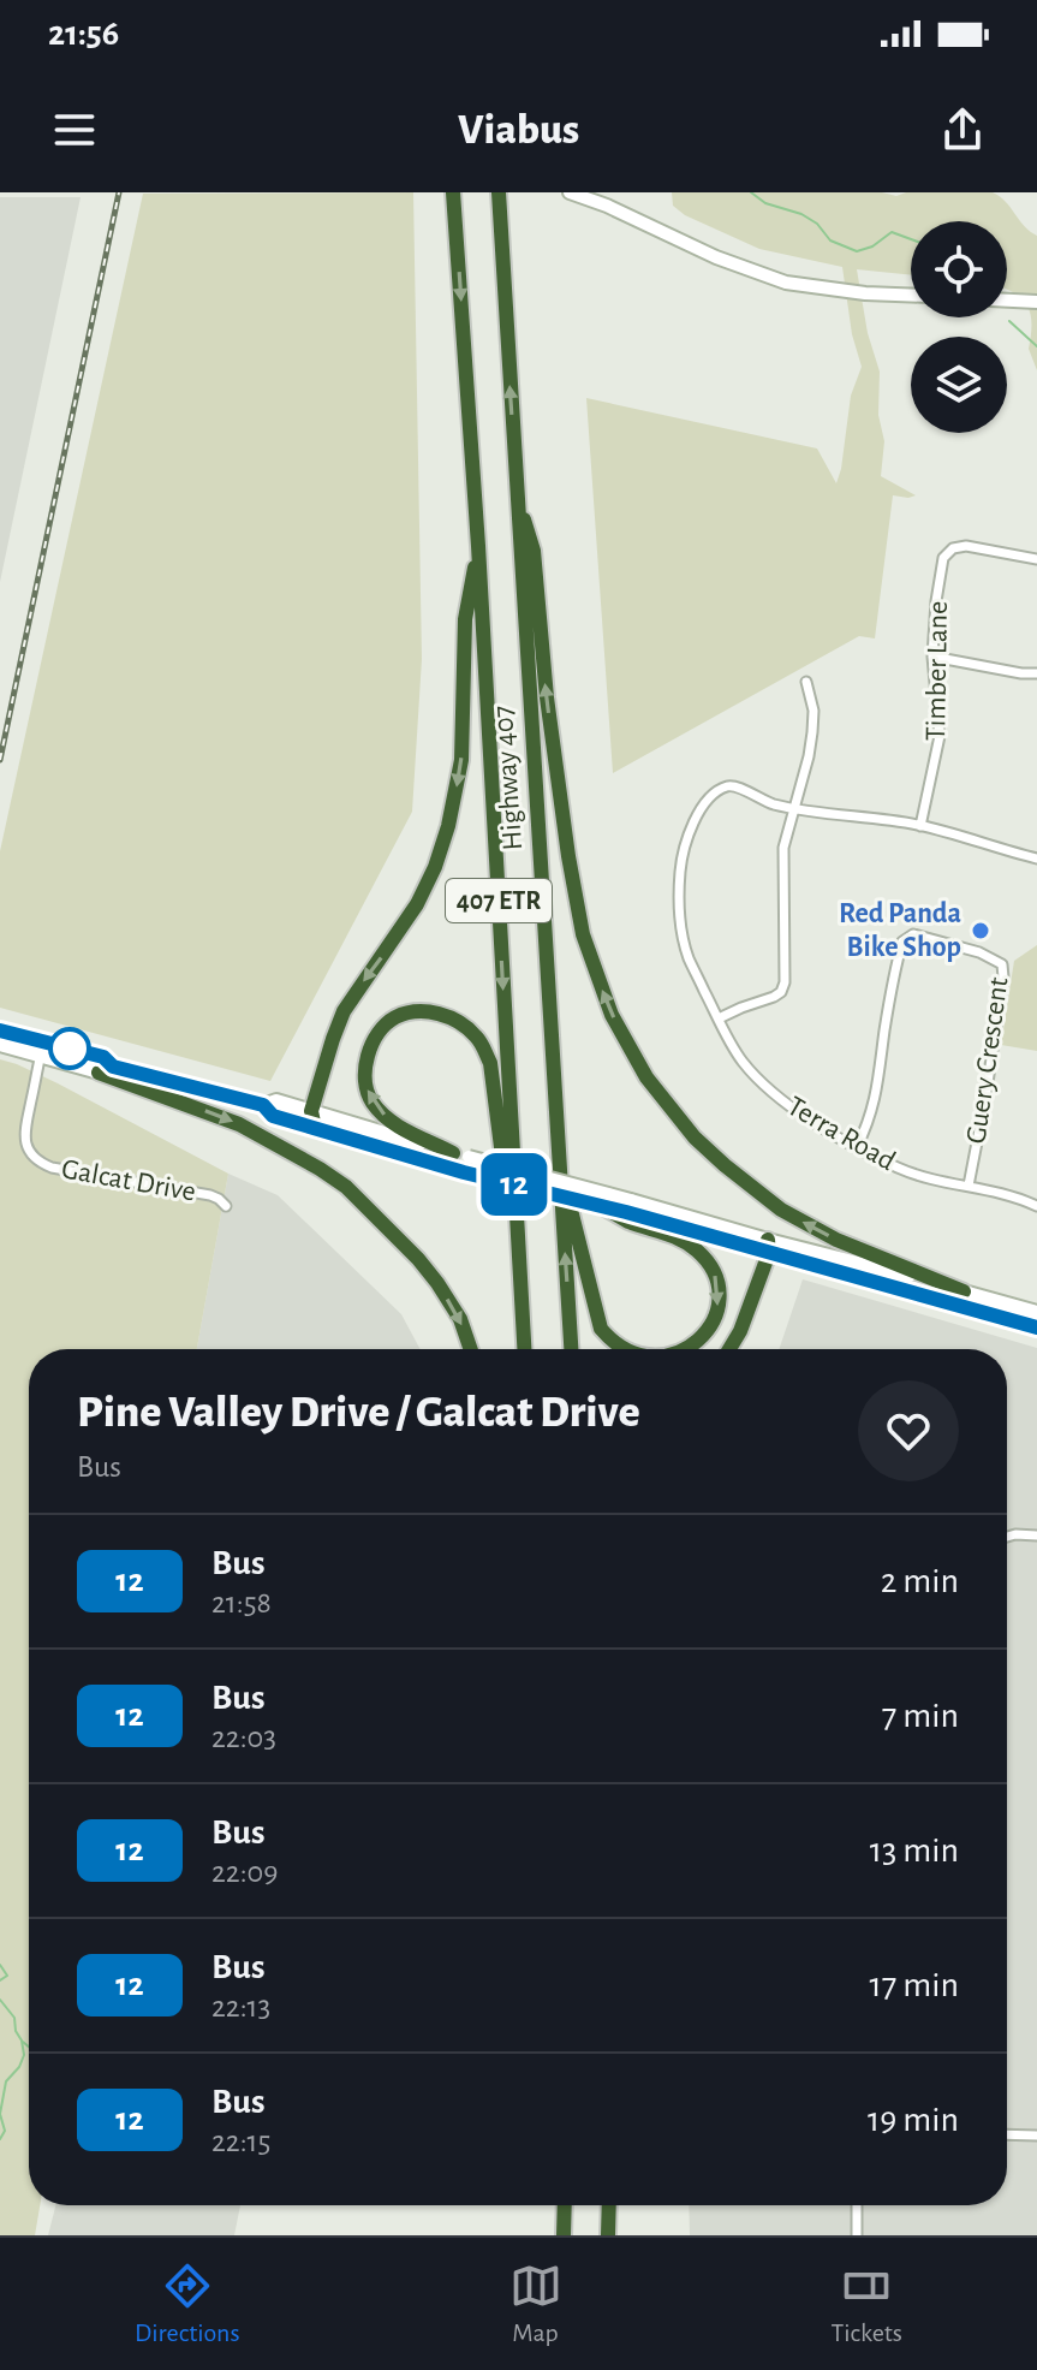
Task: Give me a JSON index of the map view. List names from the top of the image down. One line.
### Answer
{"streets":{"highway":["Highway 407","407 ETR"],"street":["Timber Lane","Guery Crescent","Terra Road","Galcat Drive"]},"crossings":[["Guery Crescent","Terra Road"]],"places":["Red Panda Bike Shop"],"lines":["bus line 12"],"page":{"status":"21:56","header":"Viabus","on_map":"12","heading":["Pine Valley Drive / Galcat Drive","Bus"],"list":[{"mark":"12","name":"Bus","note":"21:58","value":"2 min"},{"mark":"12","name":"Bus","note":"22:03","value":"7 min"},{"mark":"12","name":"Bus","note":"22:09","value":"13 min"},{"mark":"12","name":"Bus","note":"22:13","value":"17 min"},{"mark":"12","name":"Bus","note":"22:15","value":"19 min"}],"tabs":["Directions","Map","Tickets"]}}
